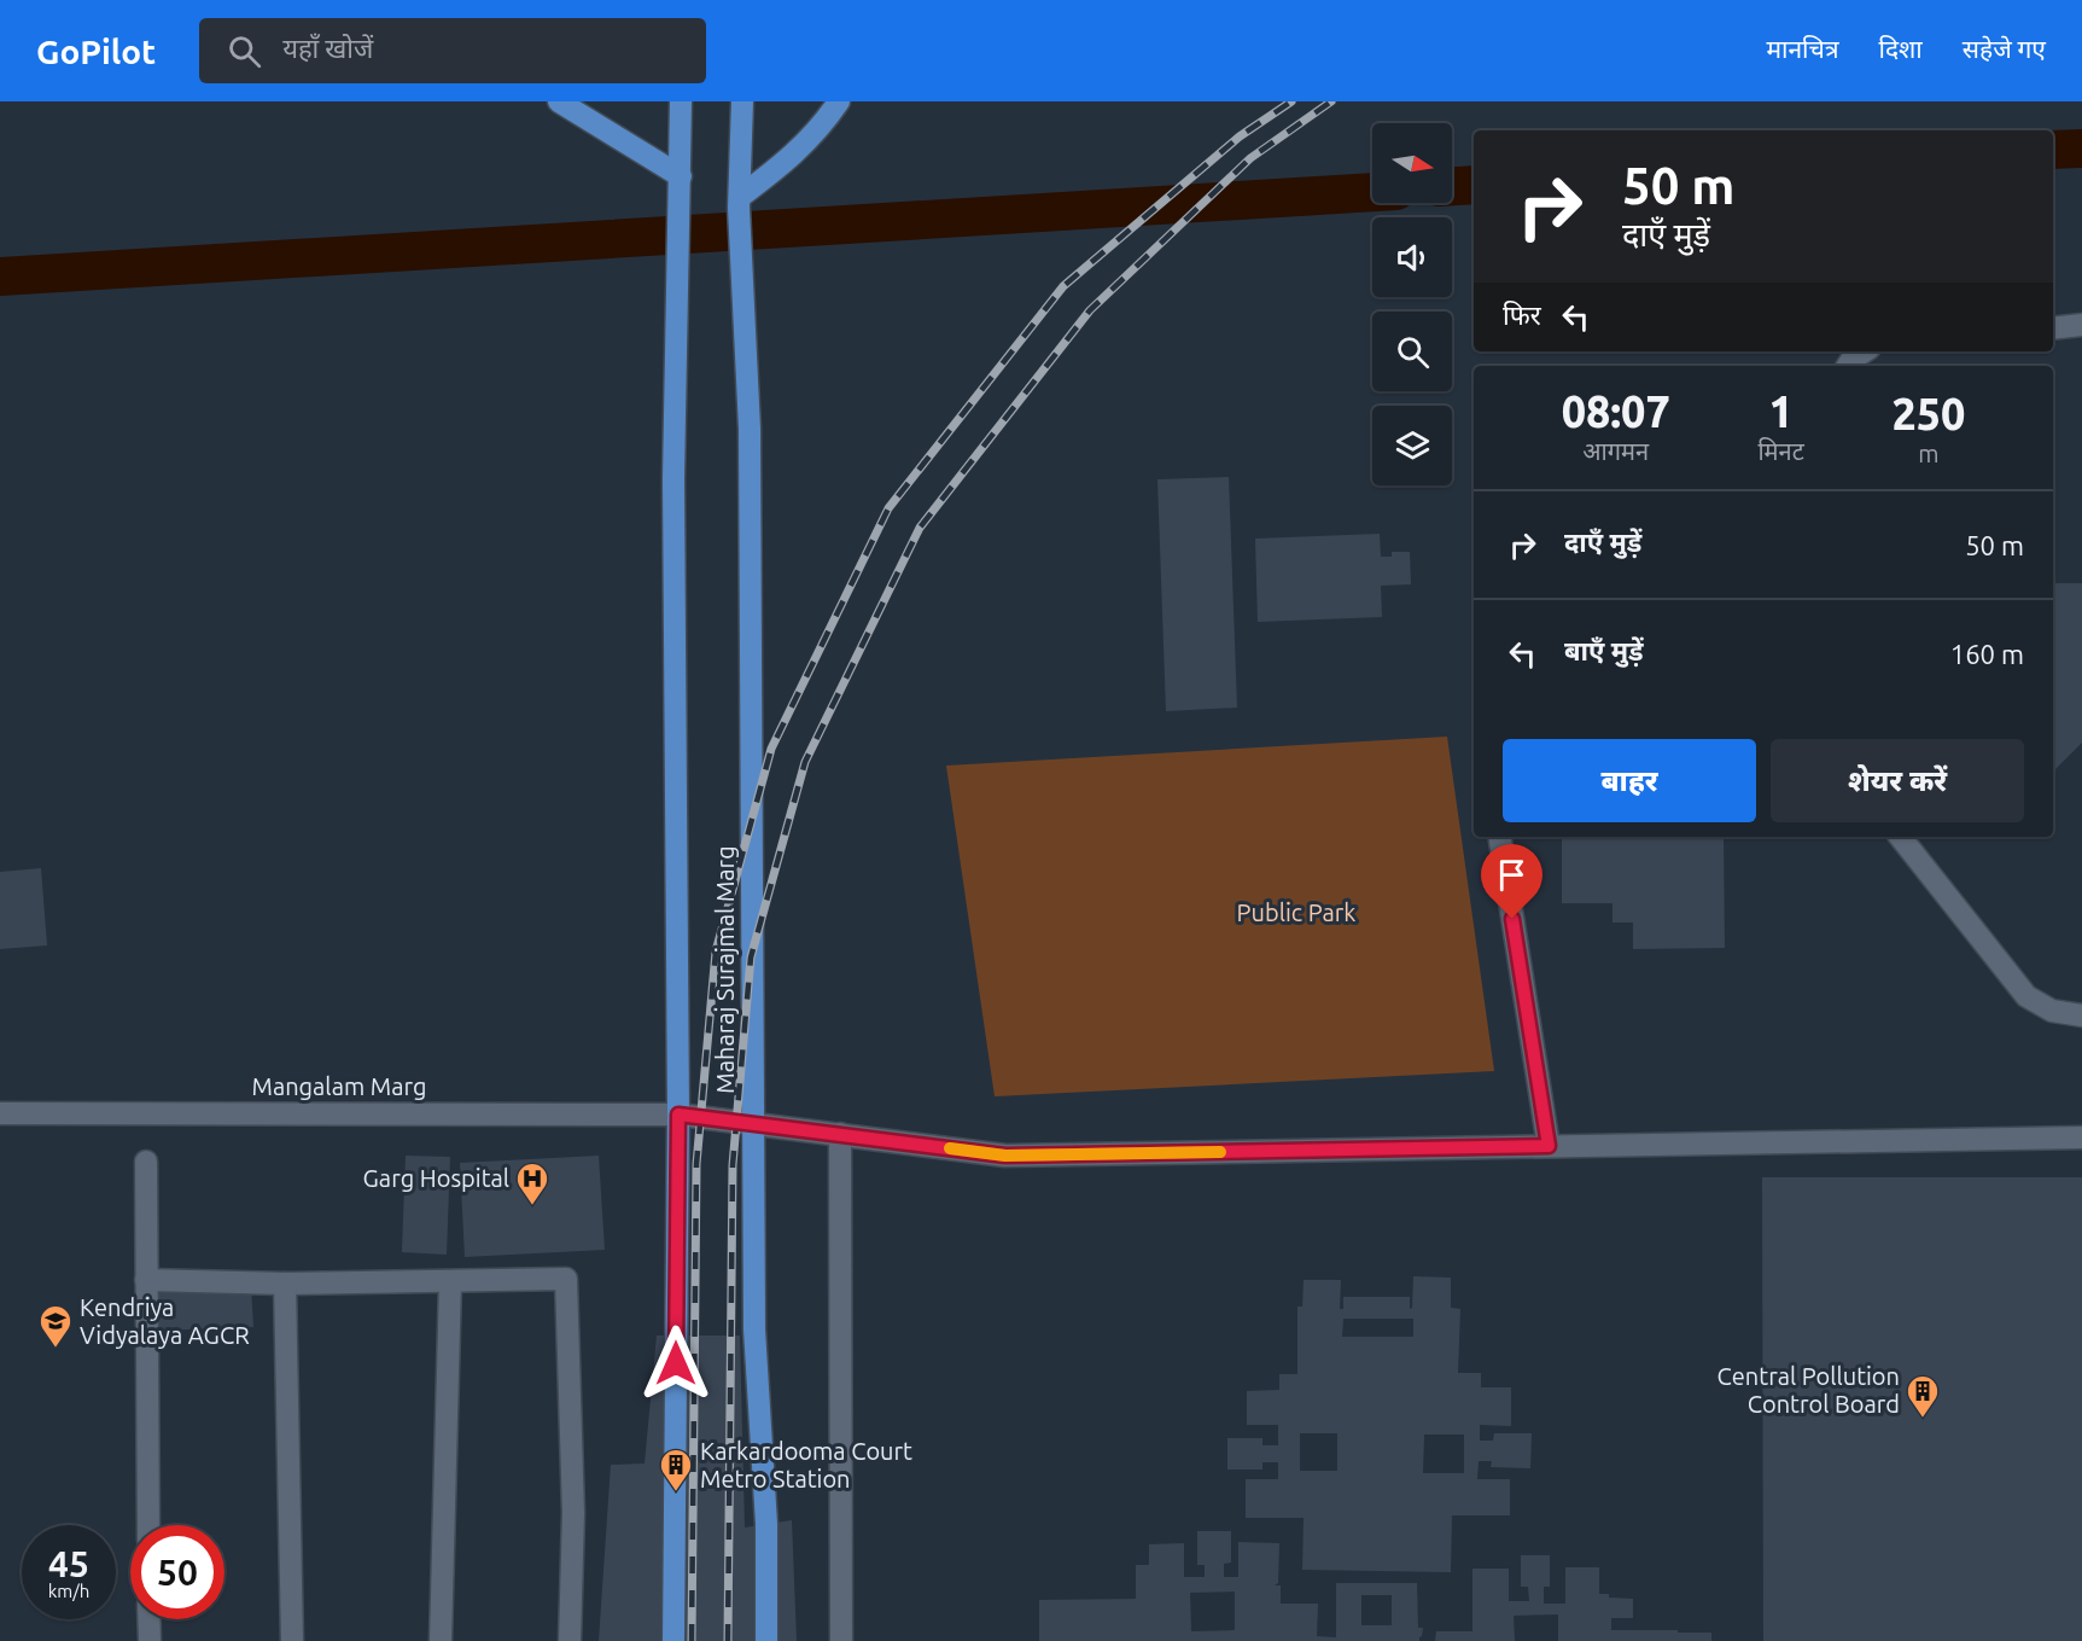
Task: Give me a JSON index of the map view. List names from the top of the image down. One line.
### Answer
{"streets":{"main road":["Maharaj Surajmal Marg"],"street":["Mangalam Marg"]},"crossings":[["Maharaj Surajmal Marg","Mangalam Marg"]],"parks":["Public Park"],"places":{"hospital":["Garg Hospital"],"school or university":["Kendriya Vidyalaya AGCR"],"building":["Central Pollution Control Board","Karkardooma Court Metro Station"]},"north":"right","page":{"header":"GoPilot","search":"यहाँ खोजें","nav":["मानचित्र","दिशा","सहेजे गए"],"turn":["50 m","दाएँ मुड़ें"],"then":"फिर","eta":["08:07","आगमन","1","मिनट","250","m"],"list":[{"name":"दाएँ मुड़ें","value":"50 m"},{"name":"बाएँ मुड़ें","value":"160 m"}],"buttons":["बाहर","शेयर करें"],"speed":"45 km/h","limit":"50"}}
